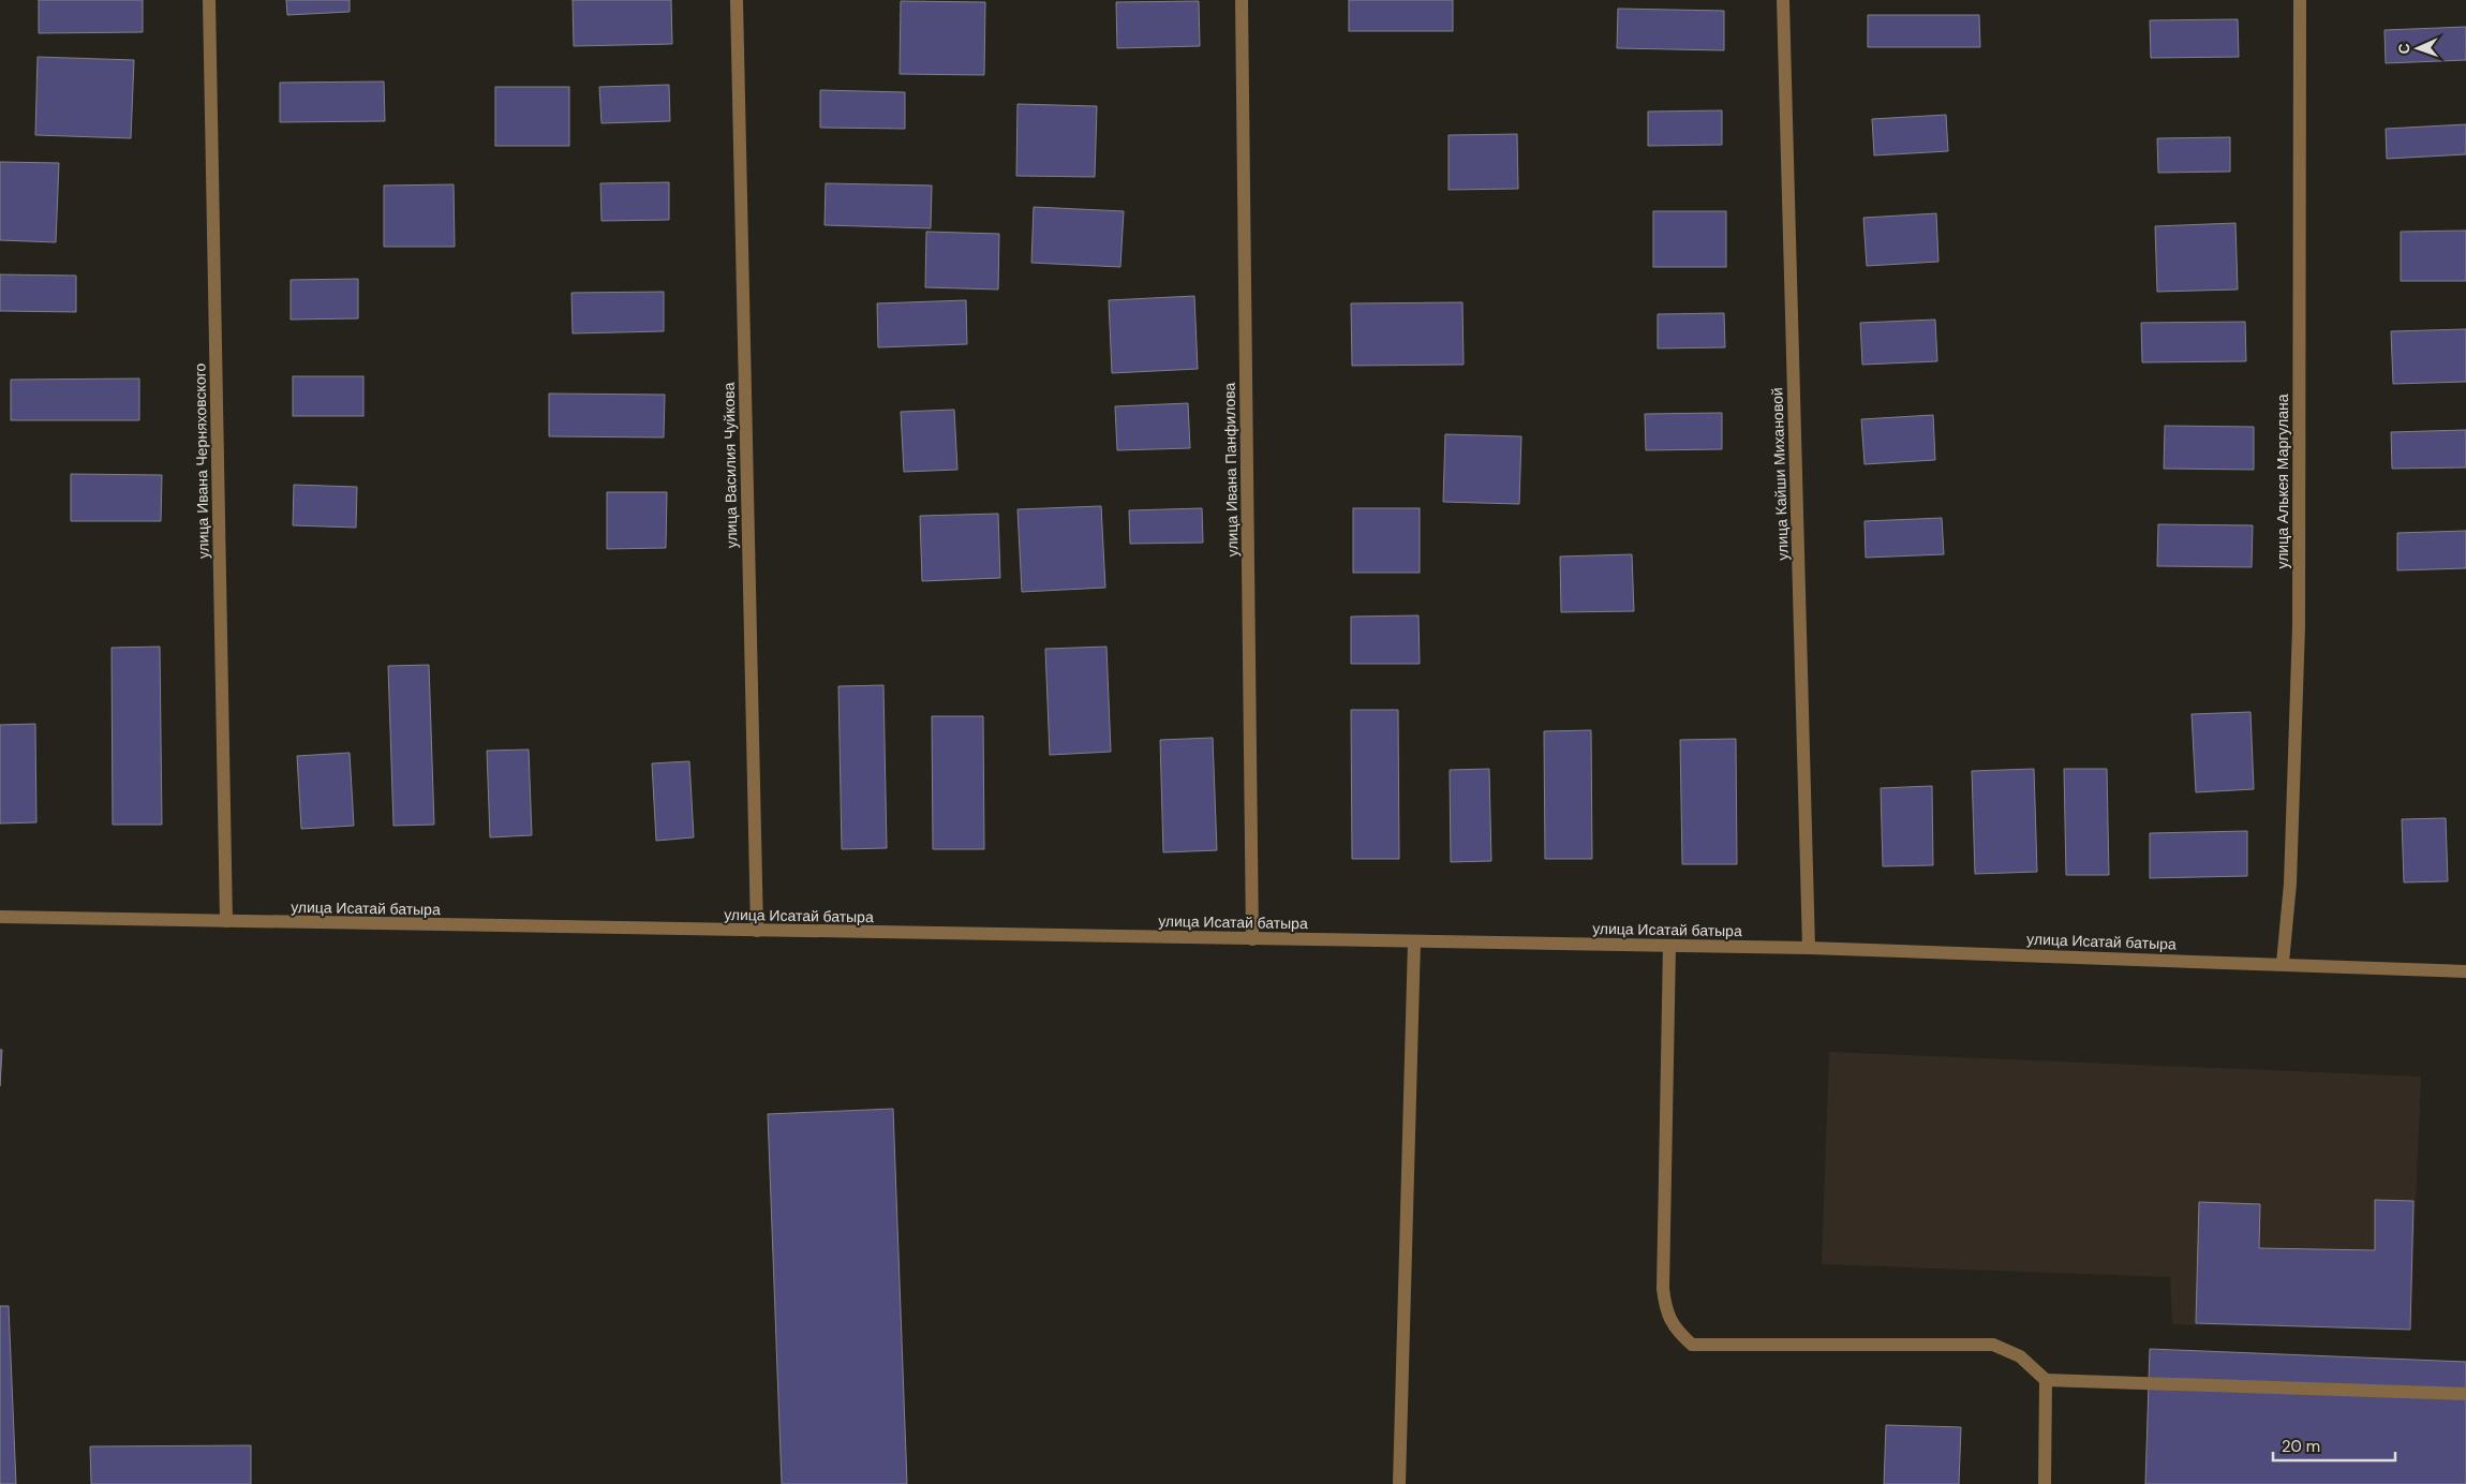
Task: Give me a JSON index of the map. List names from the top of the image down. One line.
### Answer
{"streets":{"street":["улица Ивана Черняховского","улица Василия Чуйкова","улица Ивана Панфилова","улица Кайши Михановой","улица Алькея Маргулана","улица Исатай батыра"]},"crossings":[["улица Ивана Черняховского","улица Исатай батыра"],["улица Василия Чуйкова","улица Исатай батыра"],["улица Ивана Панфилова","улица Исатай батыра"],["улица Кайши Михановой","улица Исатай батыра"],["улица Алькея Маргулана","улица Исатай батыра"]],"scale_bar":"20 m","north":"left"}
